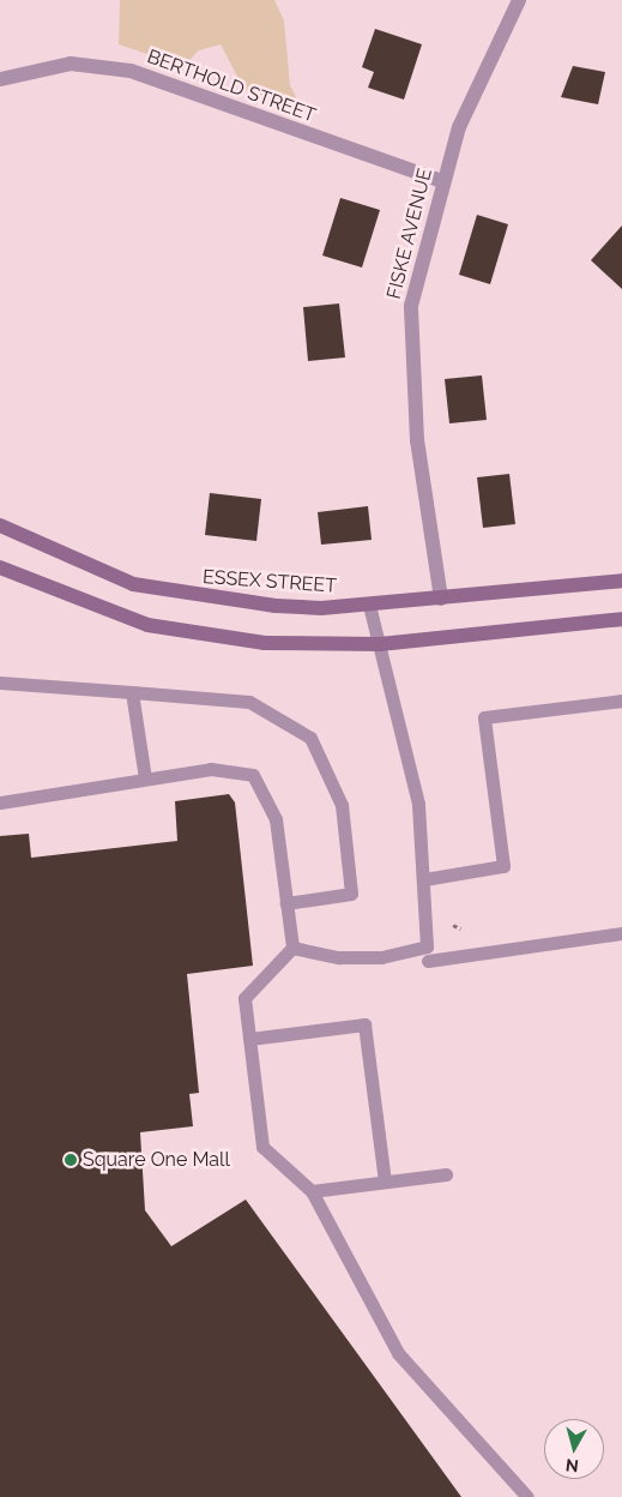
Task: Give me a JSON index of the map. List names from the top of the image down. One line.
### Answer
{"streets":{"main road":["ESSEX STREET"],"street":["BERTHOLD STREET","FISKE AVENUE"]},"crossings":[["BERTHOLD STREET","FISKE AVENUE"],["FISKE AVENUE","ESSEX STREET"]],"places":["Square One Mall"],"north":"bottom"}
